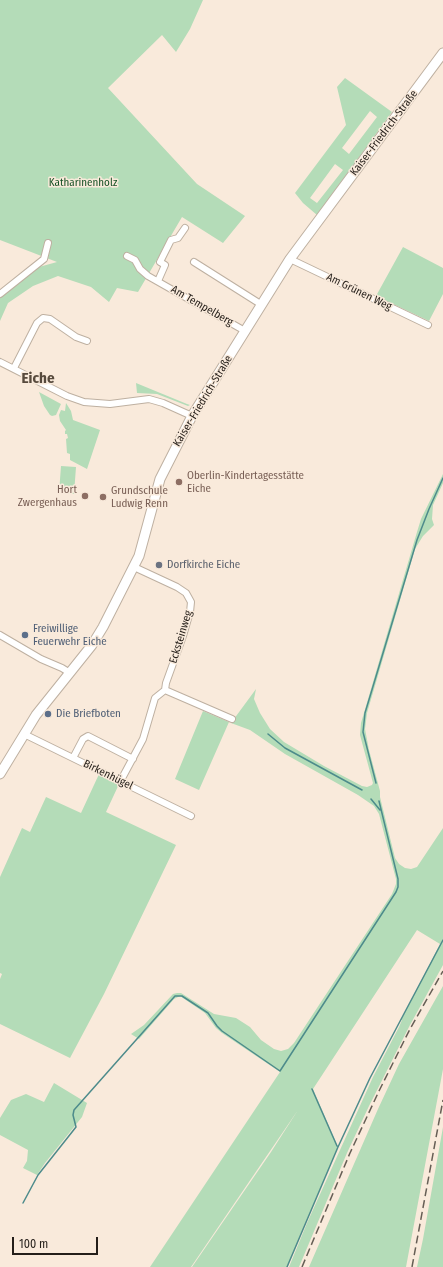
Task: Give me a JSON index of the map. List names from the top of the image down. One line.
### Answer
{"streets":{"street":["Kaiser-Friedrich-Straße","Am Grünen Weg","Am Tempelberg","Ecksteinweg","Birkenhügel"]},"crossings":[["Kaiser-Friedrich-Straße","Am Grünen Weg"],["Kaiser-Friedrich-Straße","Am Tempelberg"],["Kaiser-Friedrich-Straße","Ecksteinweg"],["Kaiser-Friedrich-Straße","Birkenhügel"],["Ecksteinweg","Birkenhügel"]],"districts":["Eiche"],"parks":["Katharinenholz"],"places":["Oberlin-Kindertagesstätte Eiche","Hort Zwergenhaus","Grundschule Ludwig Renn","Dorfkirche Eiche","Freiwillige Feuerwehr Eiche","Die Briefboten"],"scale_bar":"100 m"}
